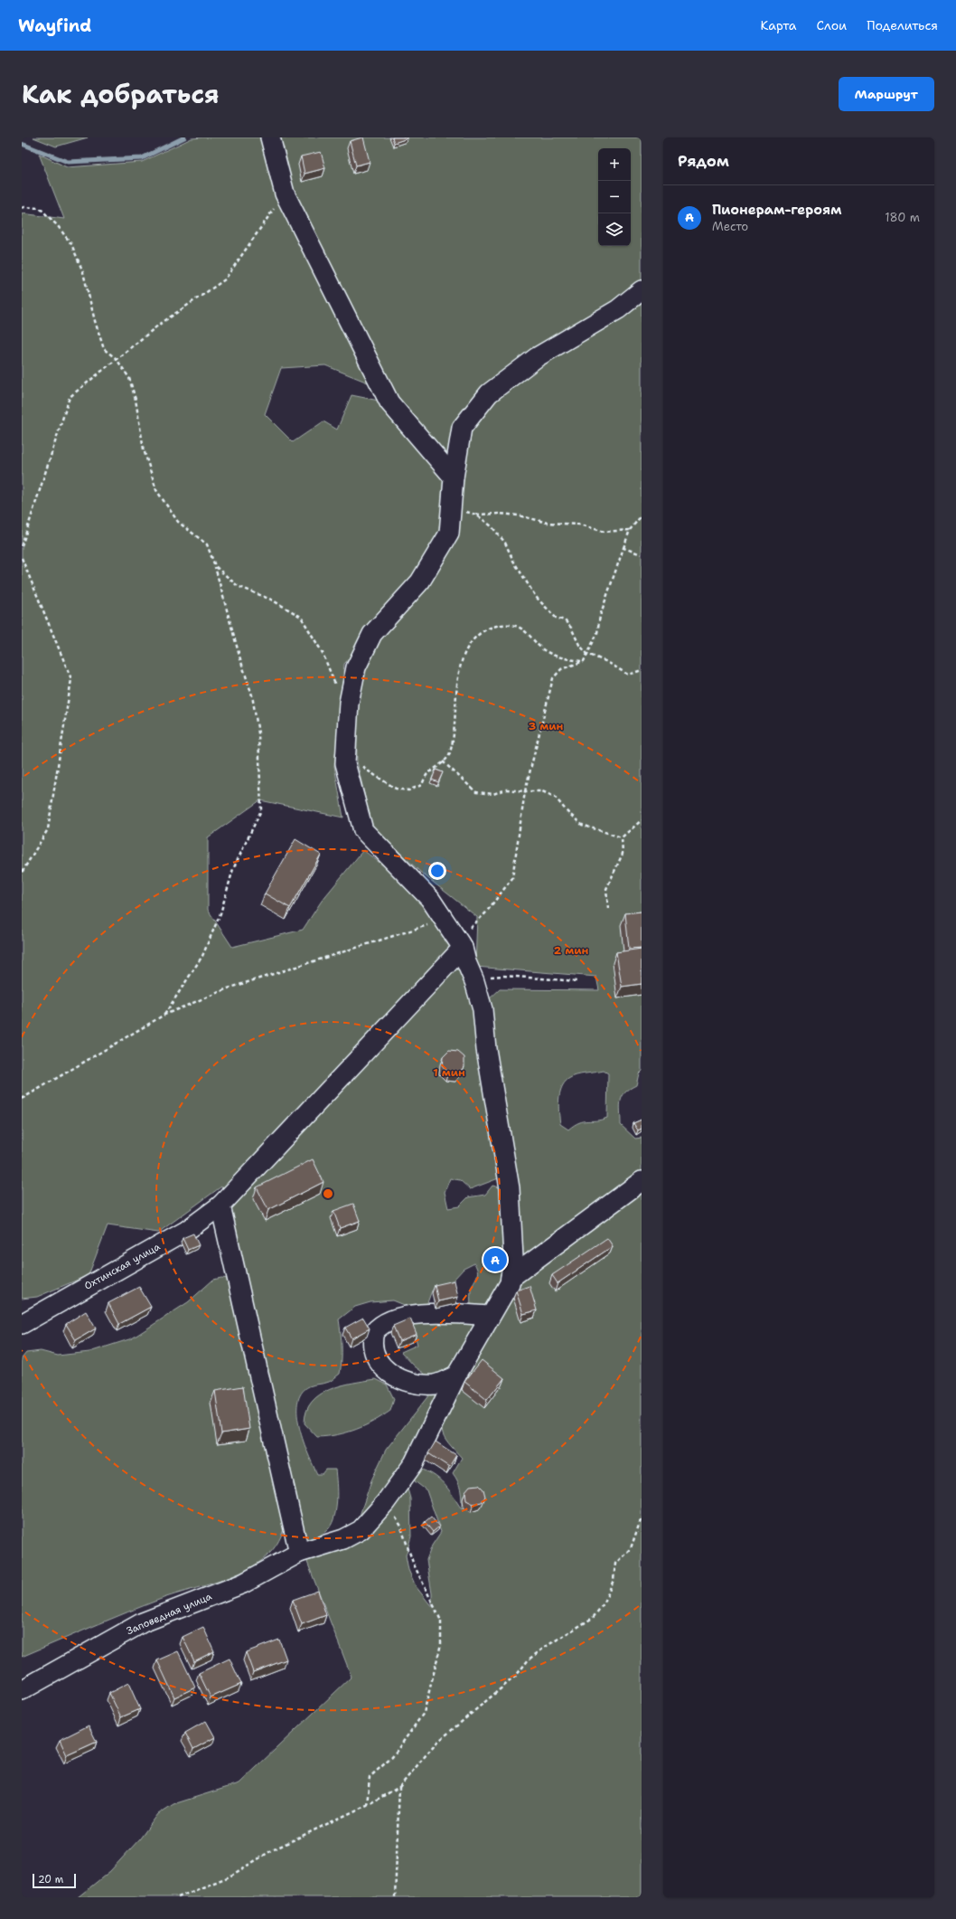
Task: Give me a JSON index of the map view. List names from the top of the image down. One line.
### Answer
{"streets":{"street":["Охтинская улица","Заповедная улица"]},"crossings":[["Охтинская улица","Заповедная улица"]],"scale_bar":"20 m","page":{"header":"Wayfind","nav":["Карта","Слои","Поделиться"],"title":"Как добраться","buttons":"Маршрут","heading":"Рядом","map_buttons":["+","−"],"list":[{"mark":"A","name":"Пионерам-героям","note":"Место","value":"180 m"}],"pins":"A","scale":"20 m"},"rings":["3 мин","2 мин","1 мин"]}
